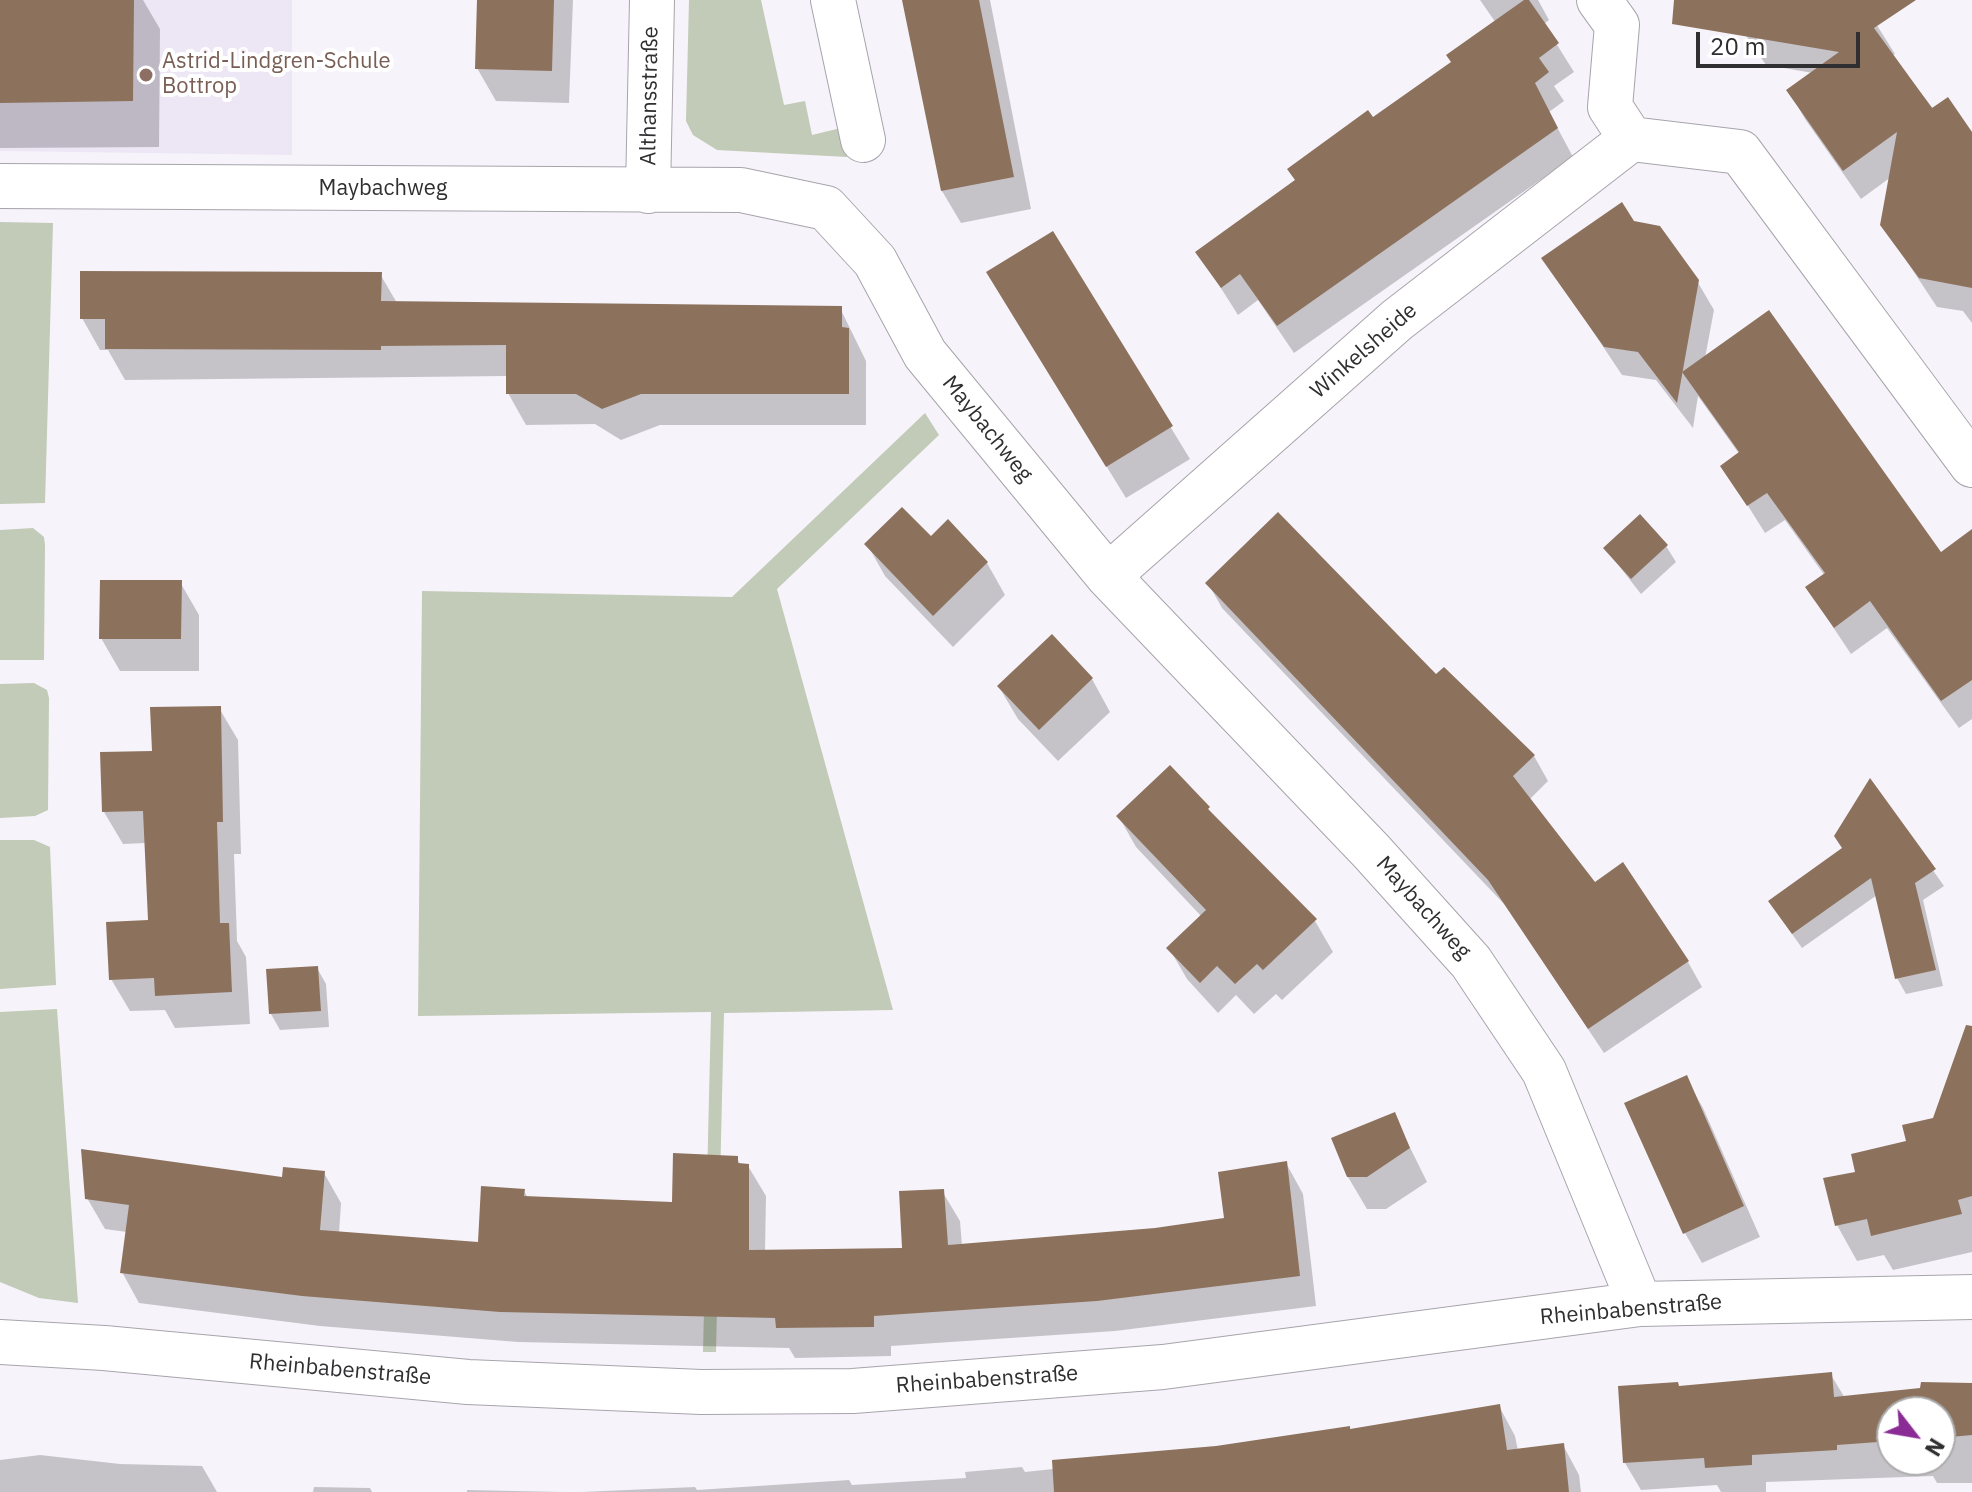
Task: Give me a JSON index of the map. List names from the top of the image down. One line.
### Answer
{"streets":{"street":["Althansstraße","Maybachweg","Winkelsheide","Rheinbabenstraße"]},"crossings":[["Althansstraße","Maybachweg"],["Maybachweg","Winkelsheide"],["Maybachweg","Rheinbabenstraße"]],"places":["Astrid-Lindgren-Schule Bottrop"],"scale_bar":"20 m","north":"bottom right"}
